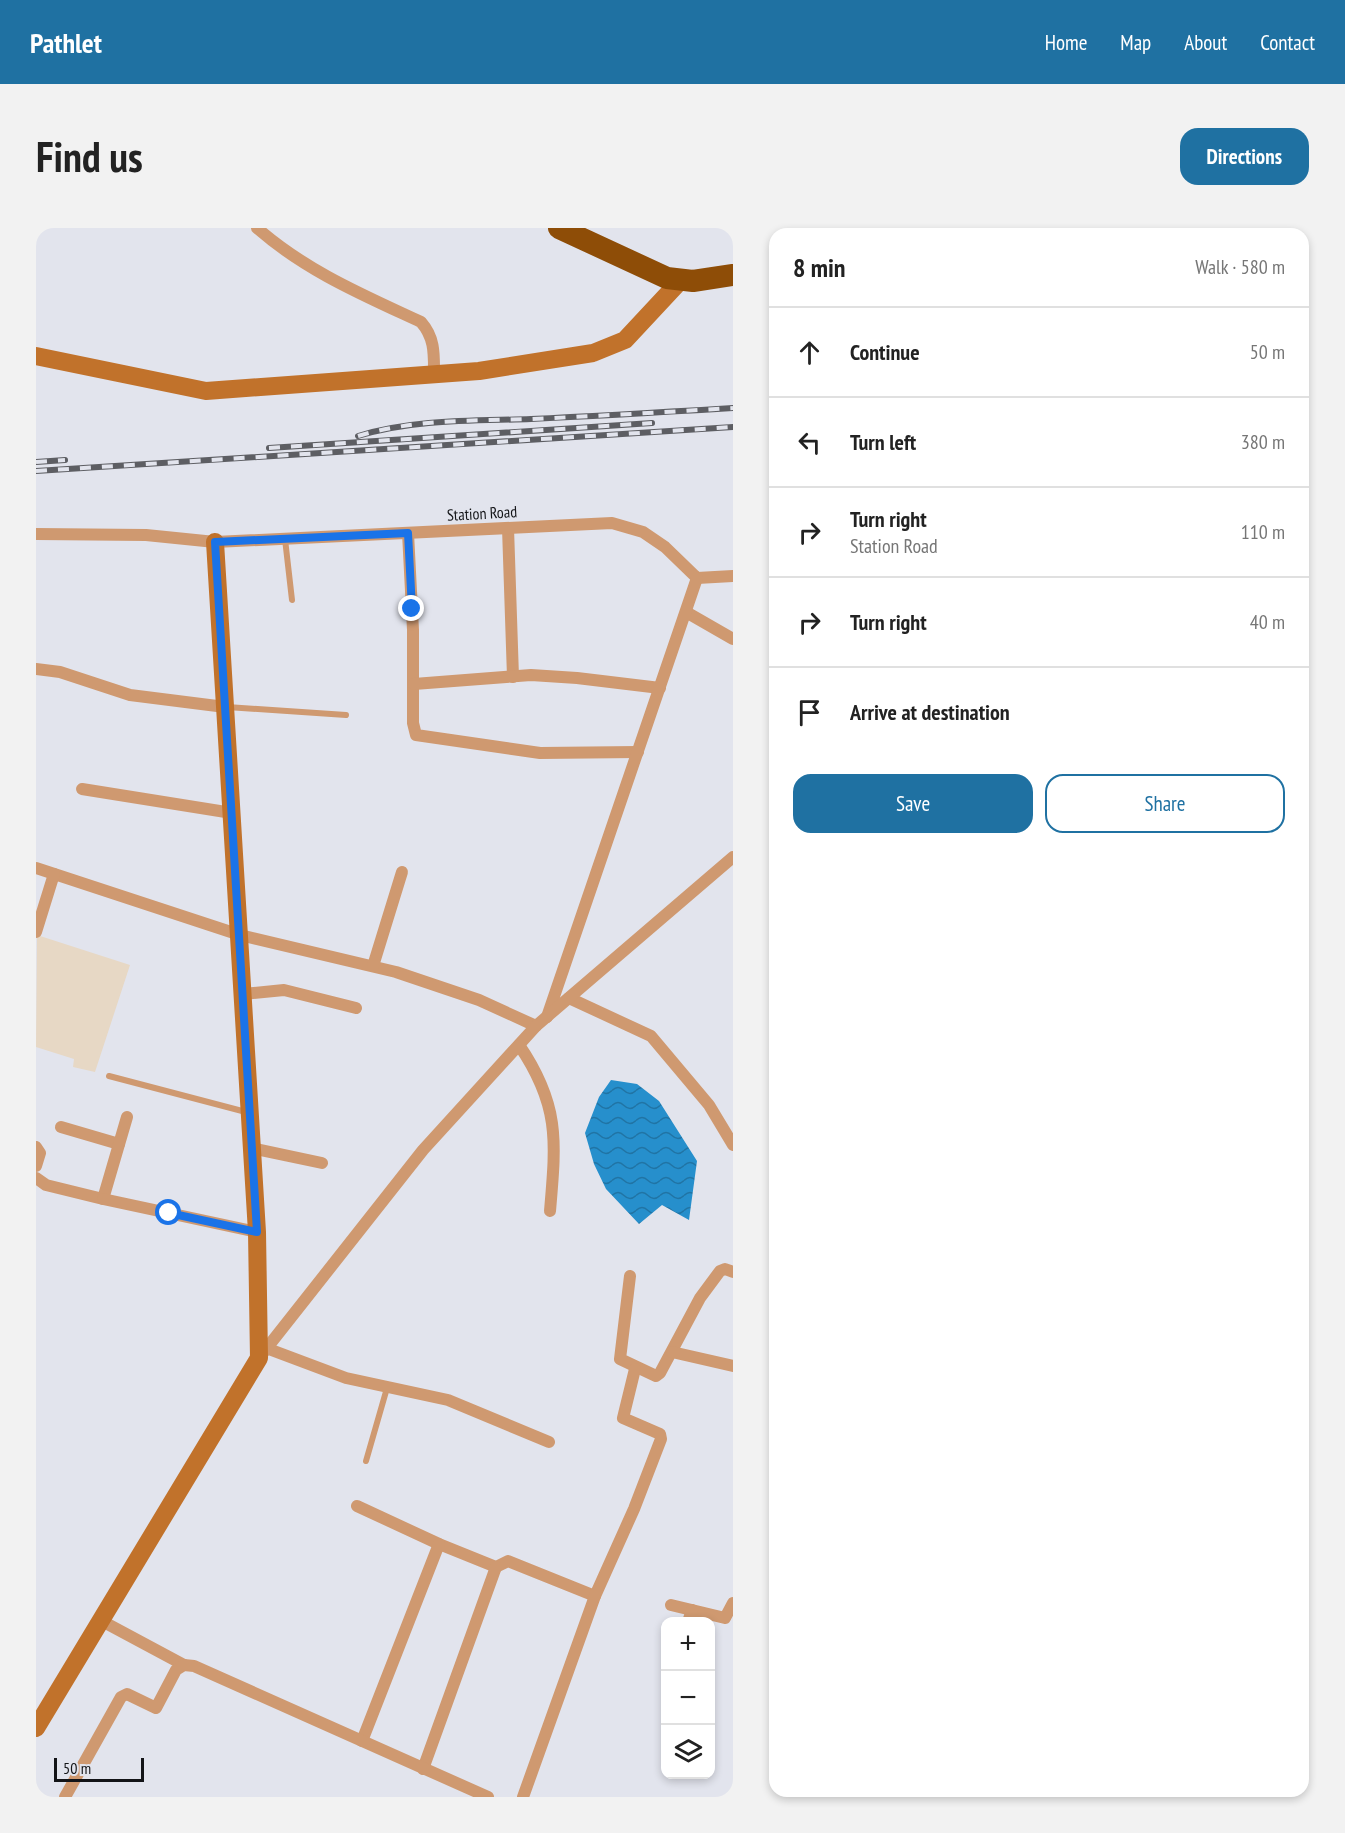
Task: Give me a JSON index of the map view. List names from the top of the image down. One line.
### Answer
{"streets":{"street":["Station Road"]},"scale_bar":"50 m","page":{"header":"Pathlet","nav":["Home","Map","About","Contact"],"buttons":["Directions",["Save","Share"]],"title":"Find us","heading":["8 min","Walk · 580 m"],"list":[["Continue","50 m"],["Turn left","380 m"],["Turn right","Station Road","110 m"],["Turn right","40 m"],"Arrive at destination"],"map_buttons":["+","−"],"scale":"50 m"}}
